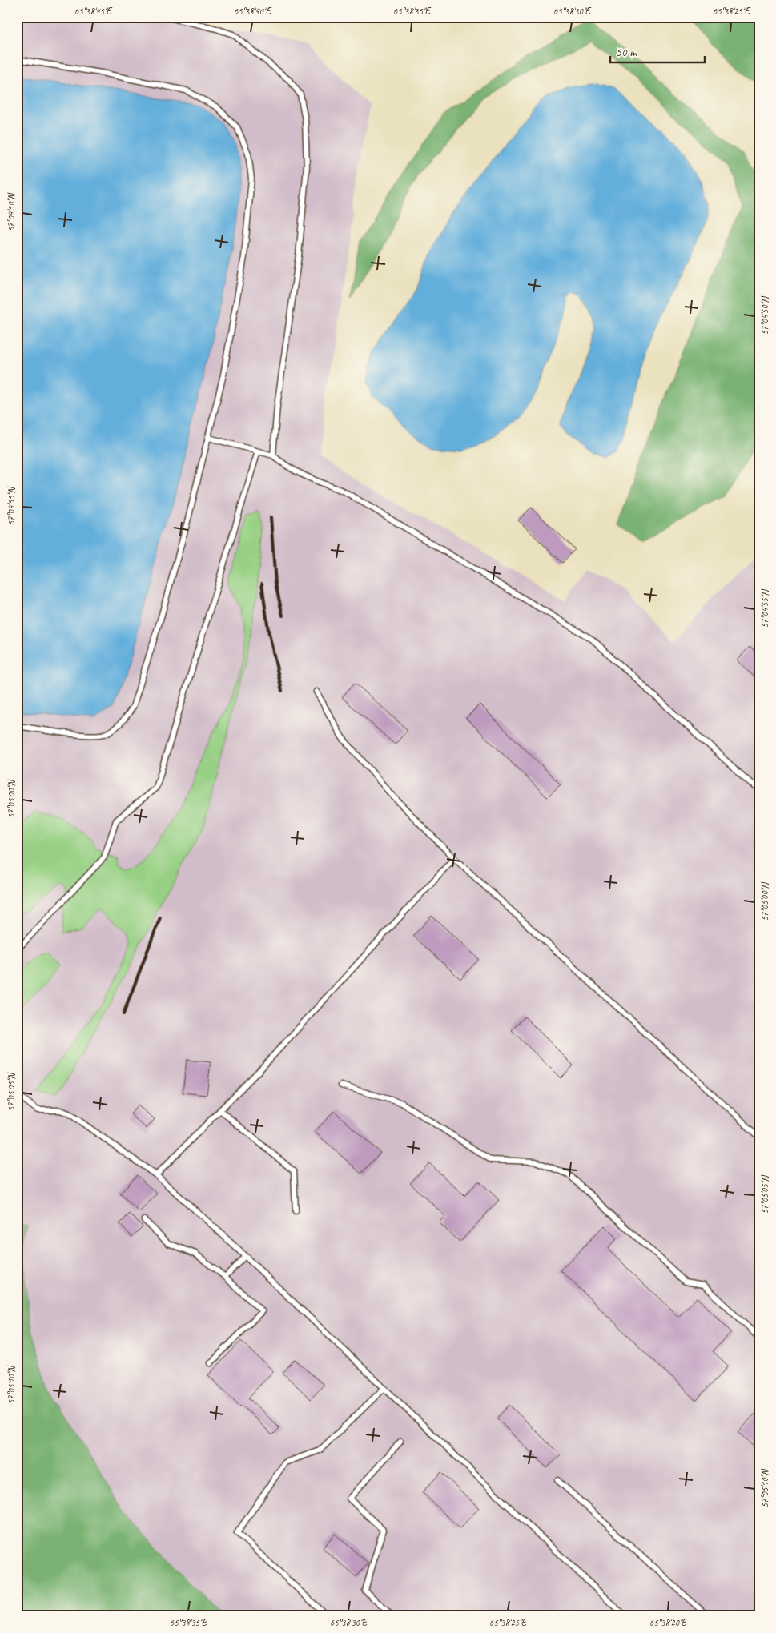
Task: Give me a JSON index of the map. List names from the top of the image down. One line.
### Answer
{"scale_bar":"50 m","coordinates":["65°38'45\"E","65°38'40\"E","65°38'35\"E","65°38'30\"E","65°38'25\"E","57°04'50\"N","57°04'55\"N","57°05'00\"N","57°05'05\"N","57°05'10\"N","65°38'20\"E"]}
